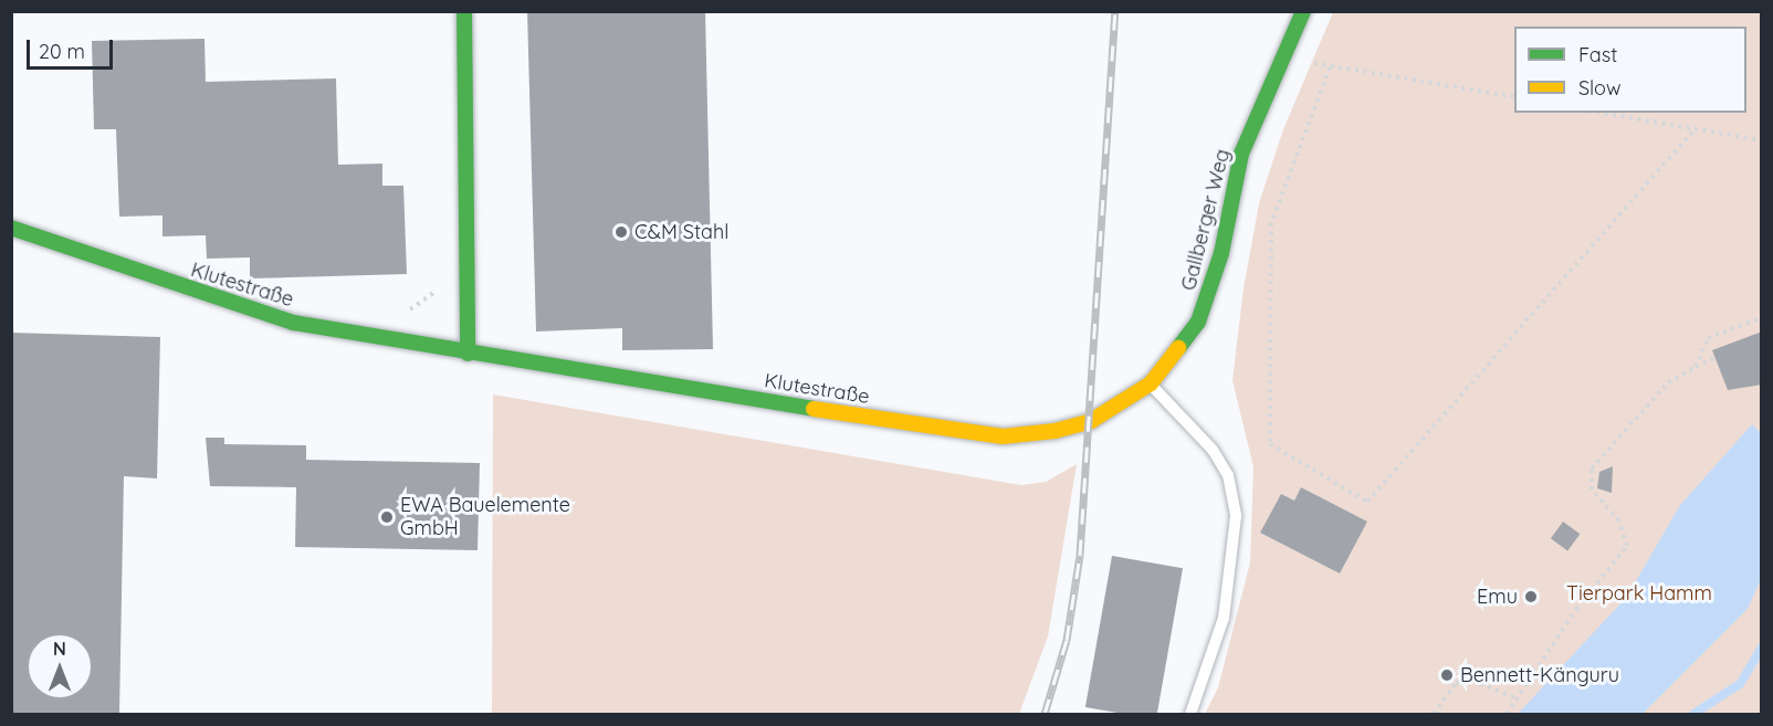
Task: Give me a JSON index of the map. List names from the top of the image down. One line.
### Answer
{"streets":{"street":["Gallberger Weg","Klutestraße"]},"crossings":[["Gallberger Weg","Klutestraße"]],"parks":["Tierpark Hamm"],"places":["C&M Stahl","EWA Bauelemente GmbH","Emu","Bennett-Känguru"],"legend":["Fast","Slow"],"scale_bar":"20 m","north":"top"}
